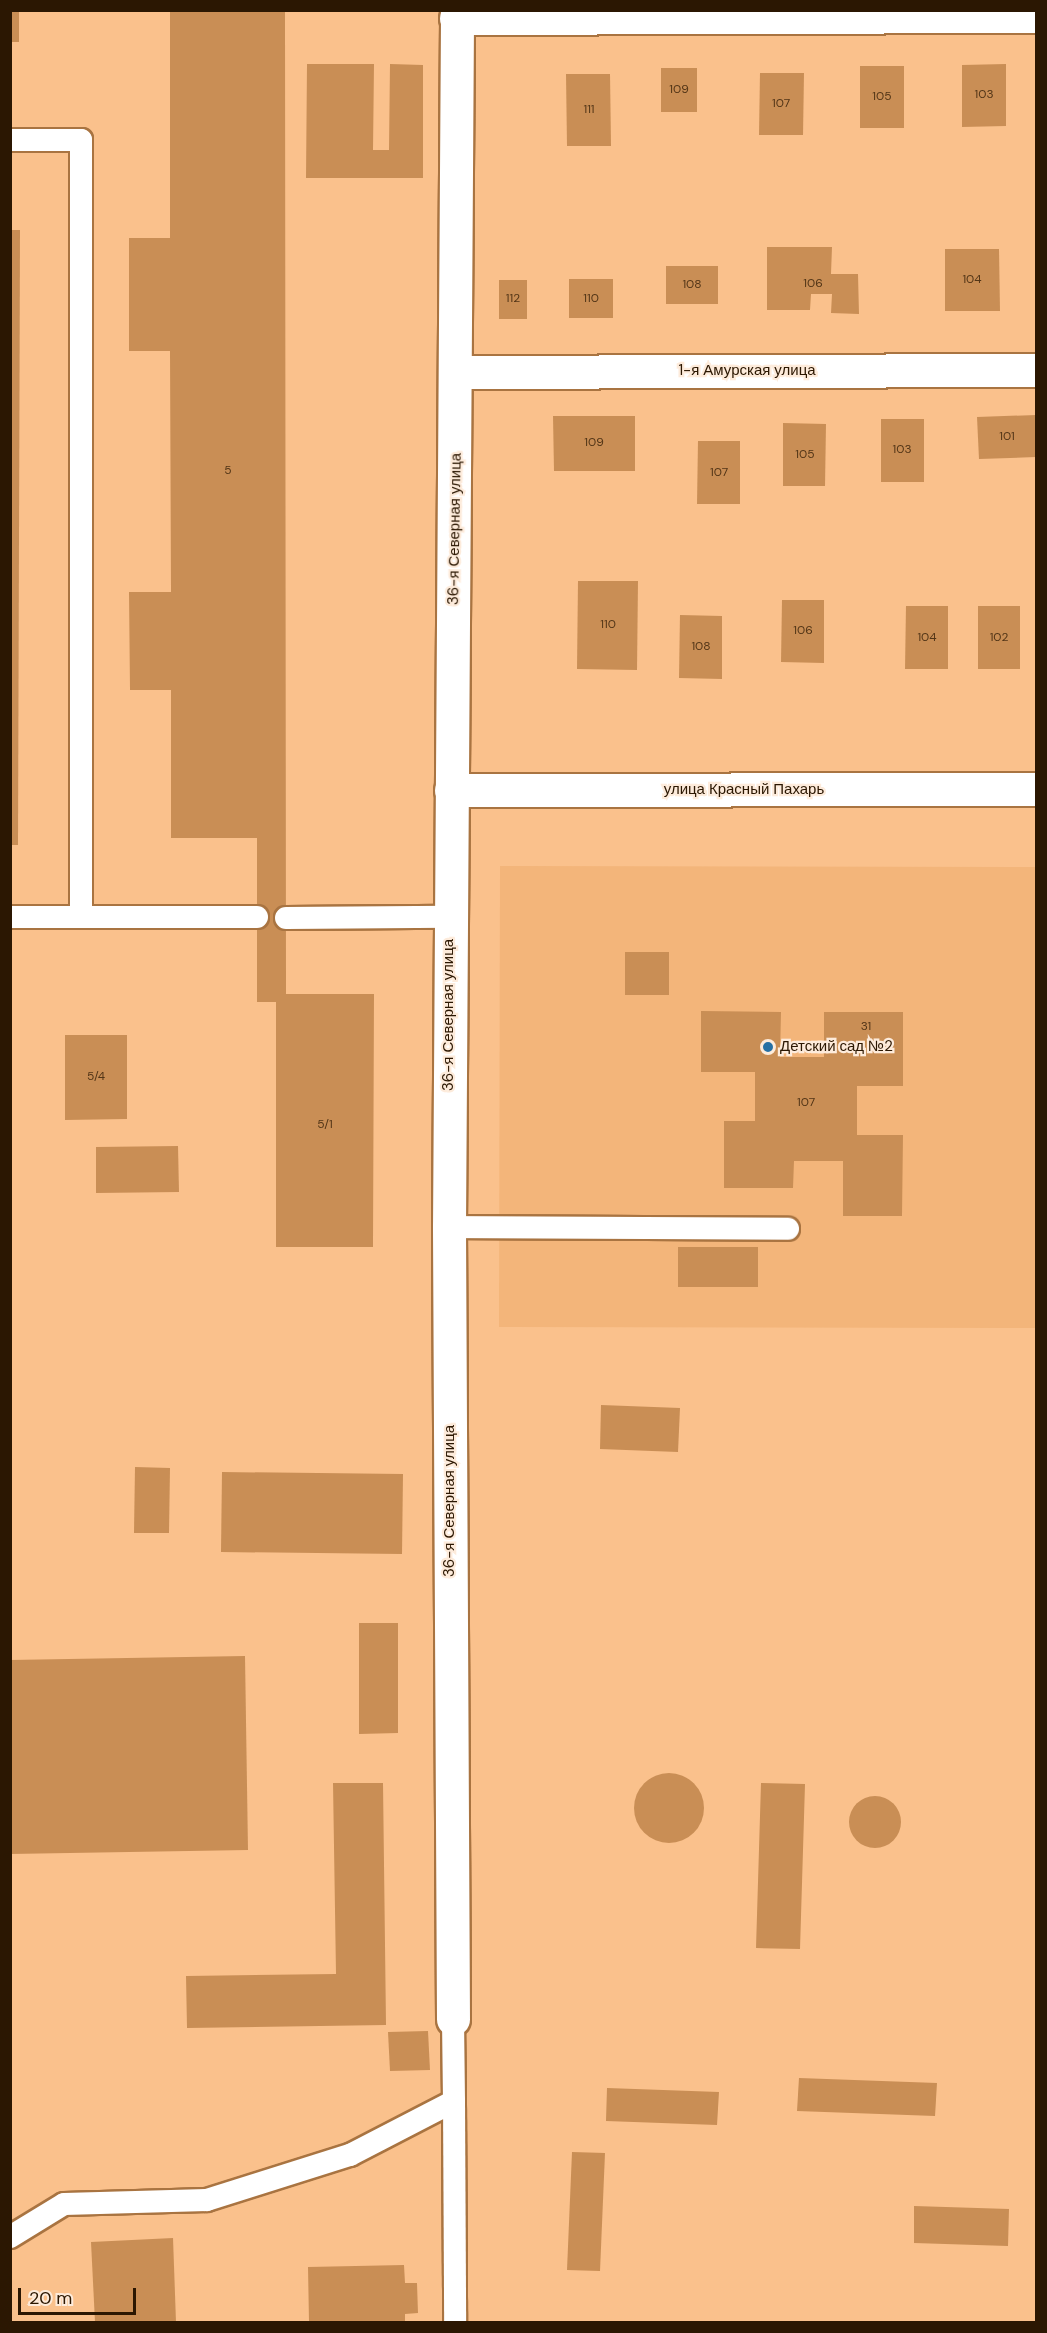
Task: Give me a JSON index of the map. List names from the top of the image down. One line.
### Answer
{"streets":{"street":["1-я Амурская улица","36-я Северная улица","улица Красный Пахарь"]},"crossings":[["1-я Амурская улица","36-я Северная улица"],["36-я Северная улица","улица Красный Пахарь"]],"places":["Детский сад №2"],"house_numbers":["109","103","105","107","111","104","106","108","112","110","101","109","103","105","5","107","110","106","104","102","108","31","5/4","107","5/1"],"scale_bar":"20 m"}
